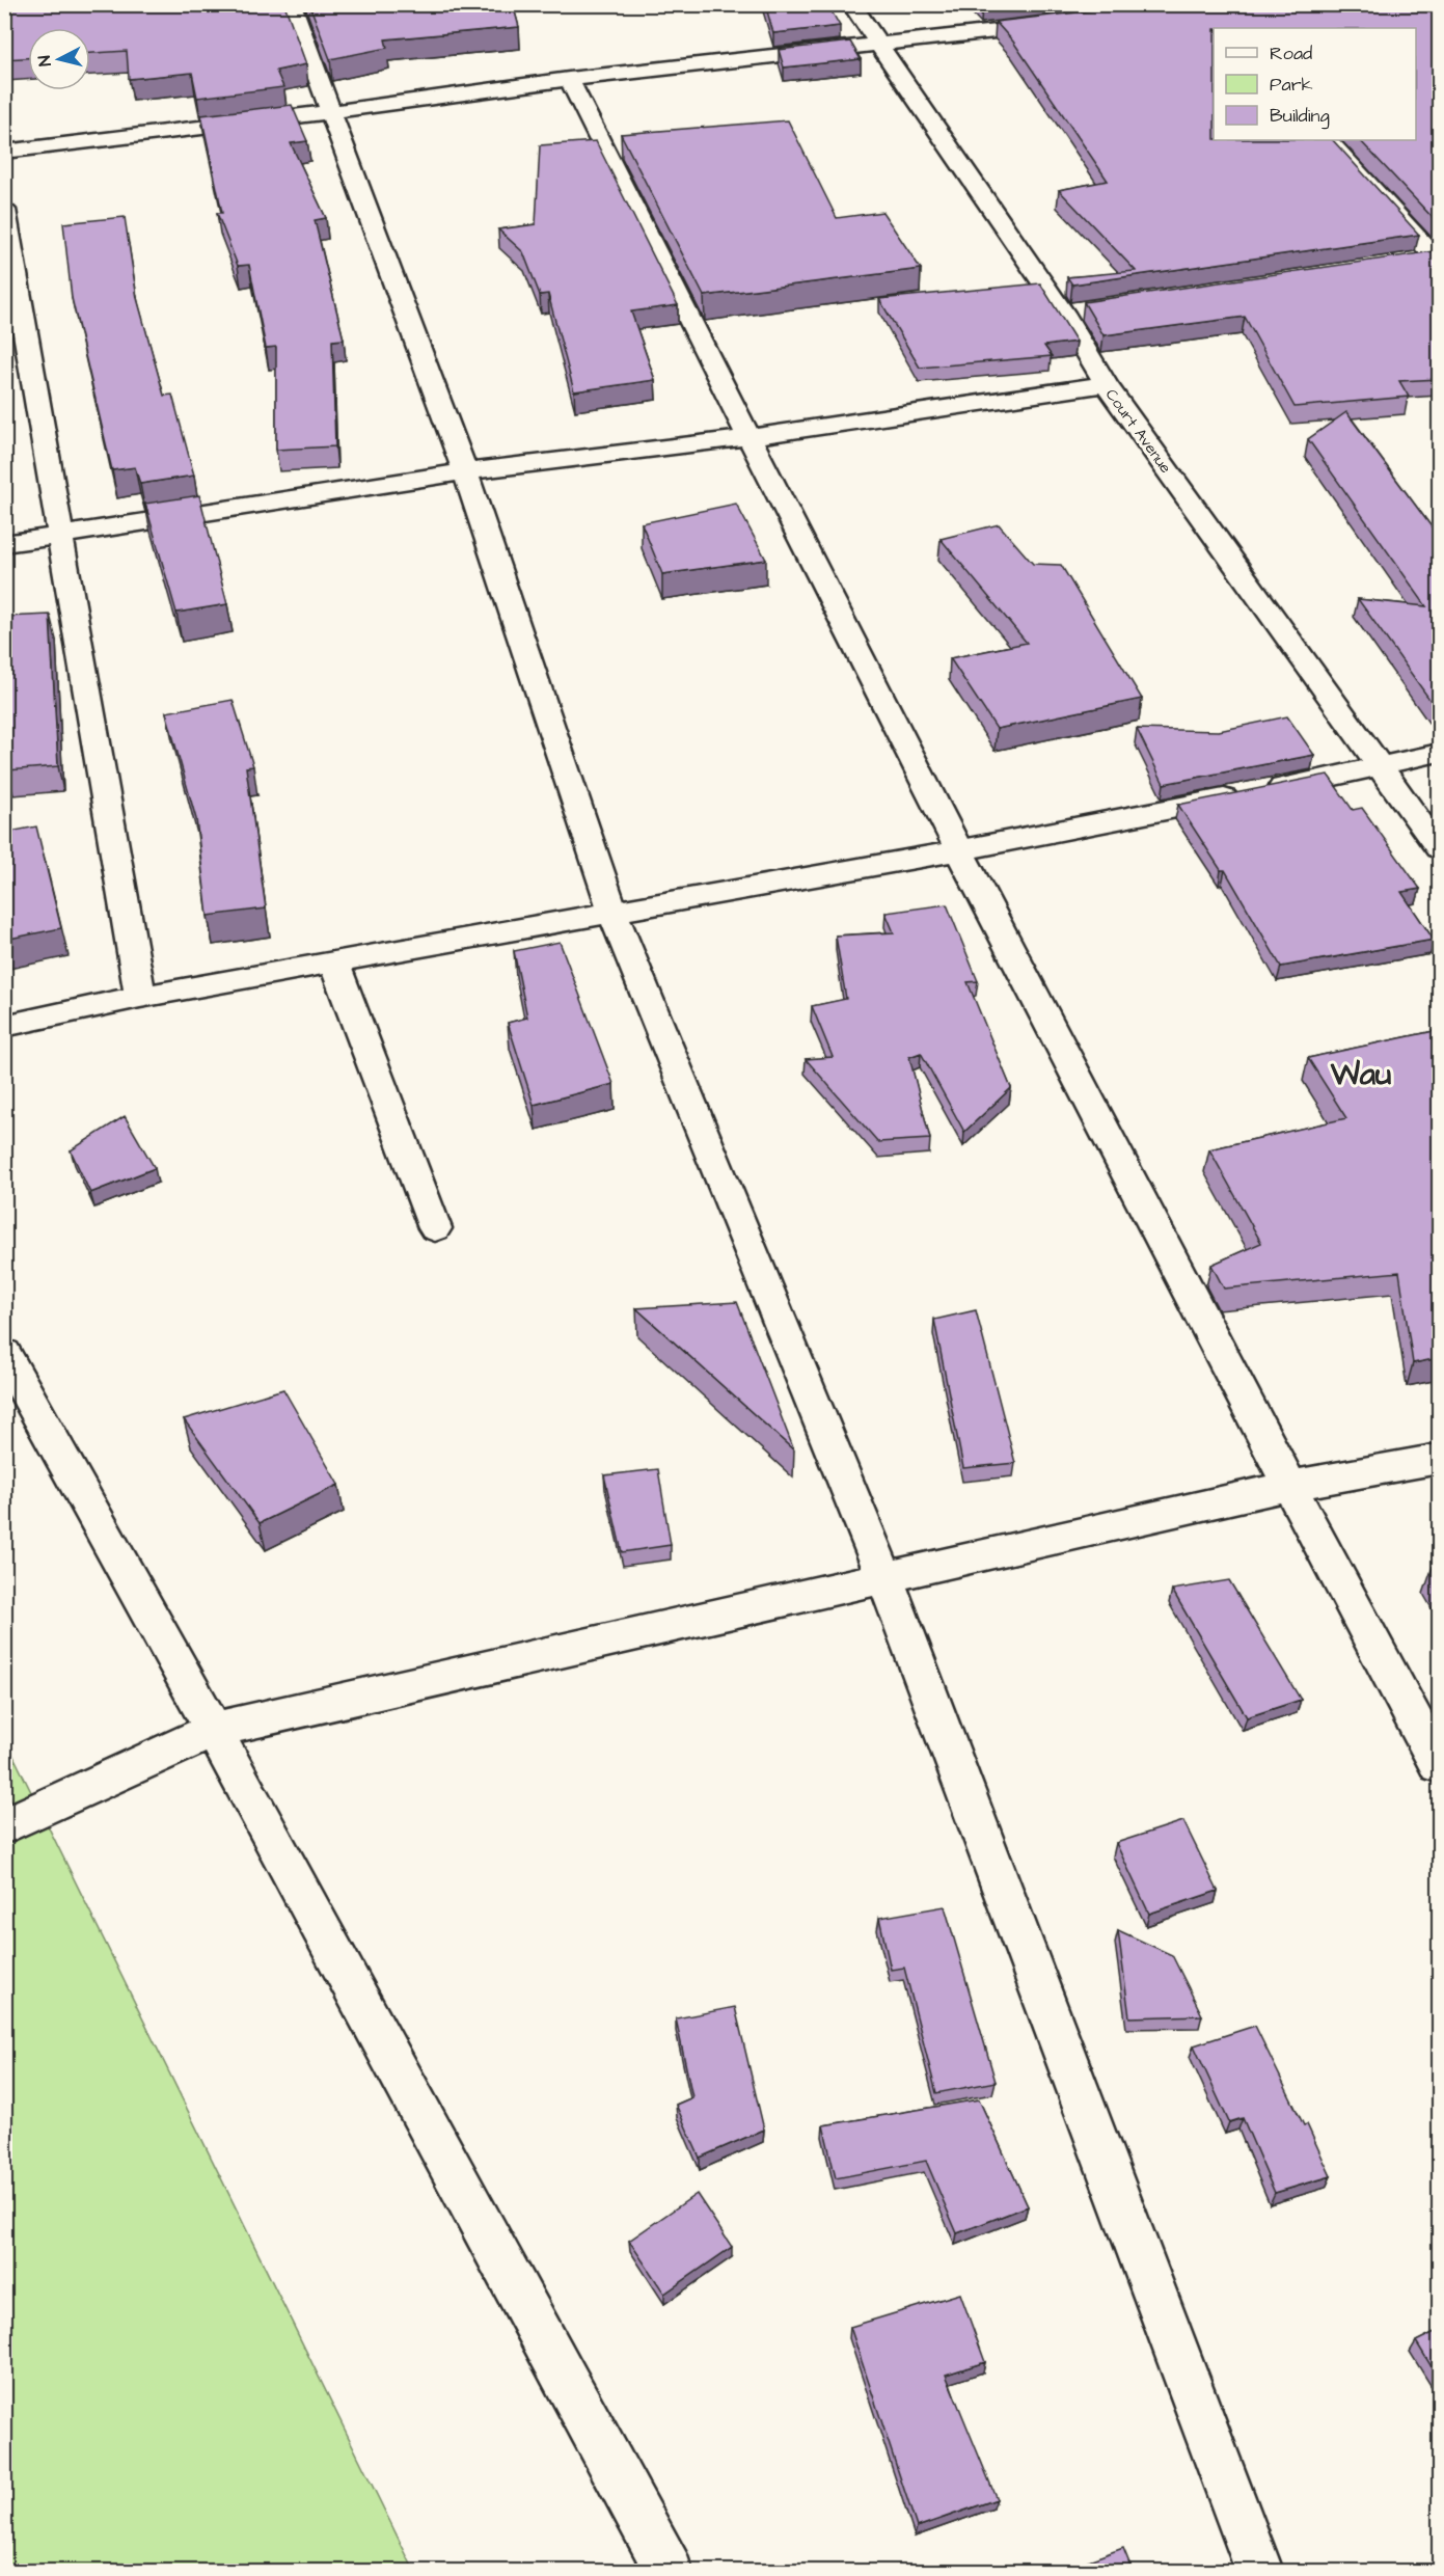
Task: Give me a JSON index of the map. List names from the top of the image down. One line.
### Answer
{"streets":{"street":["Court Avenue"]},"districts":["Wau"],"legend":["Road","Park","Building"],"north":"left"}
